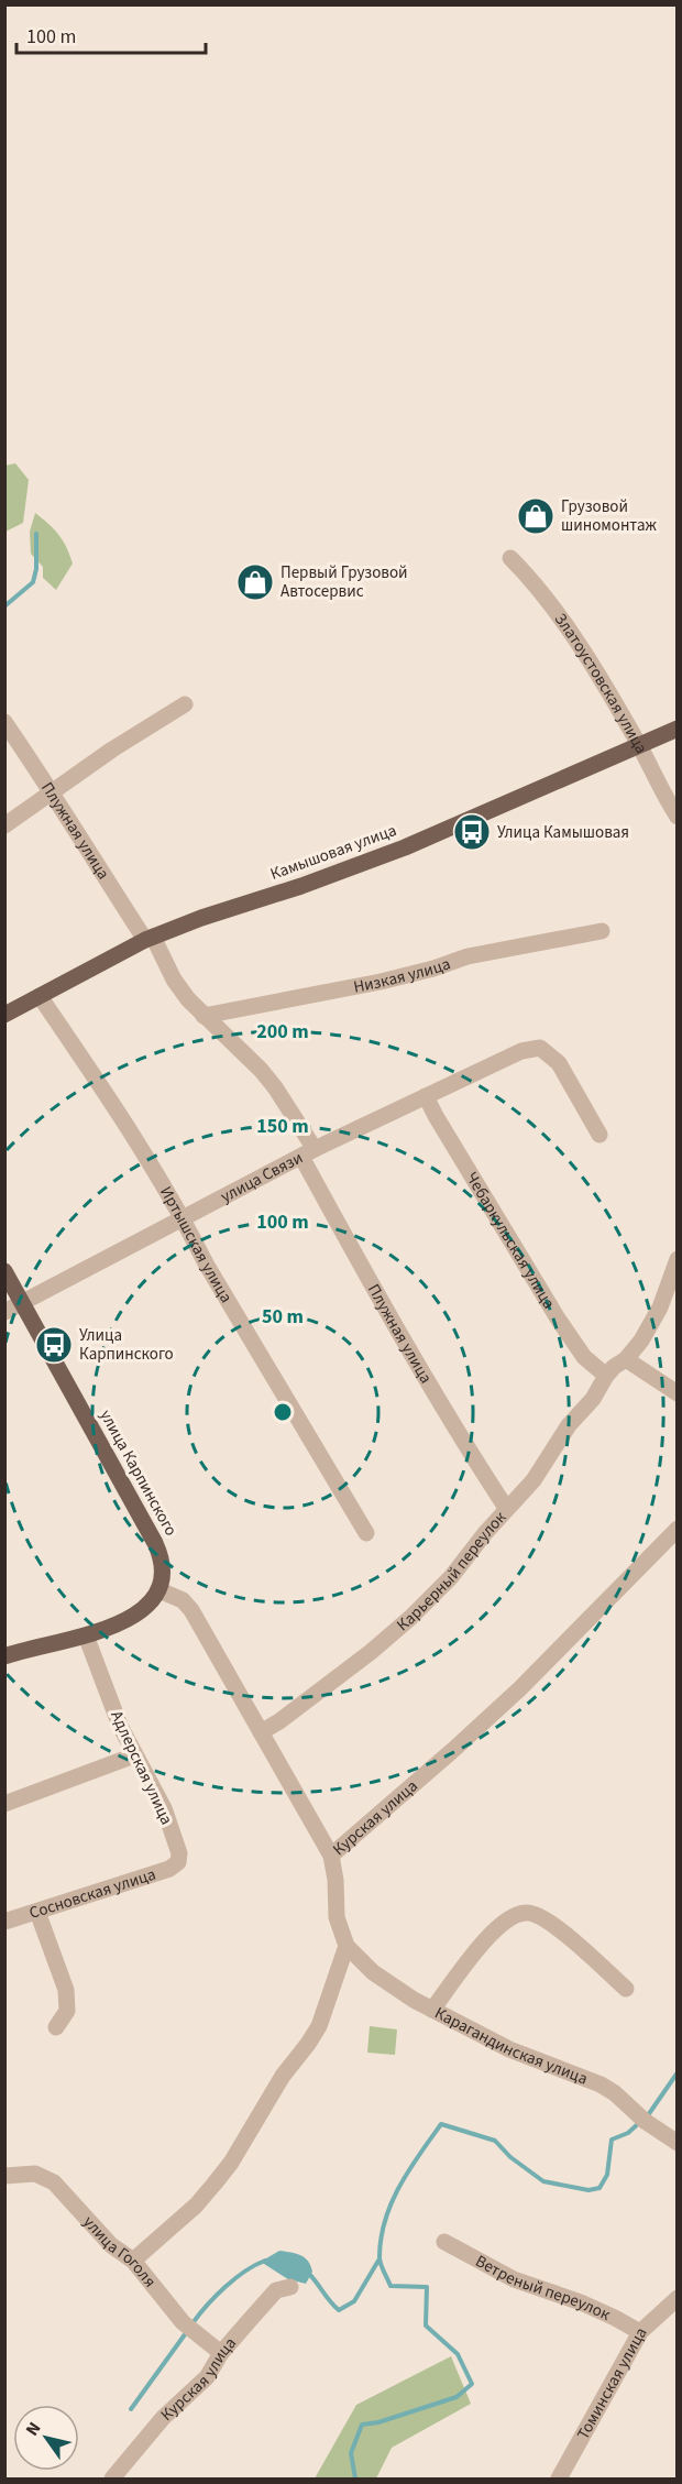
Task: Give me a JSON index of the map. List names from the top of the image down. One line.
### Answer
{"streets":{"main road":["Камышовая улица","улица Карпинского"],"street":["Златоустовская улица","Плужная улица","Низкая улица","улица Связи","Чебаркульская улица","Иртышская улица","Карьерный переулок","Адлерская улица","Курская улица","Сосновская улица","Карагандинская улица","улица Гоголя","Ветреный переулок","Томинская улица"]},"crossings":[["Златоустовская улица","Камышовая улица"],["Плужная улица","Камышовая улица"],["Плужная улица","Низкая улица"],["Плужная улица","улица Связи"],["Плужная улица","Карьерный переулок"],["Камышовая улица","Иртышская улица"],["улица Связи","Чебаркульская улица"],["улица Связи","Иртышская улица"],["улица Связи","улица Карпинского"],["Чебаркульская улица","Карьерный переулок"],["Адлерская улица","Сосновская улица"],["Курская улица","Карагандинская улица"],["Курская улица","улица Гоголя"],["Ветреный переулок","Томинская улица"]],"places":{"shop":["Грузовой шиномонтаж","Первый Грузовой Автосервис"],"bus stop":["Улица Камышовая","Улица Карпинского"]},"scale_bar":"100 m","north":"top left","rings":["200 m","150 m","100 m","50 m"]}
